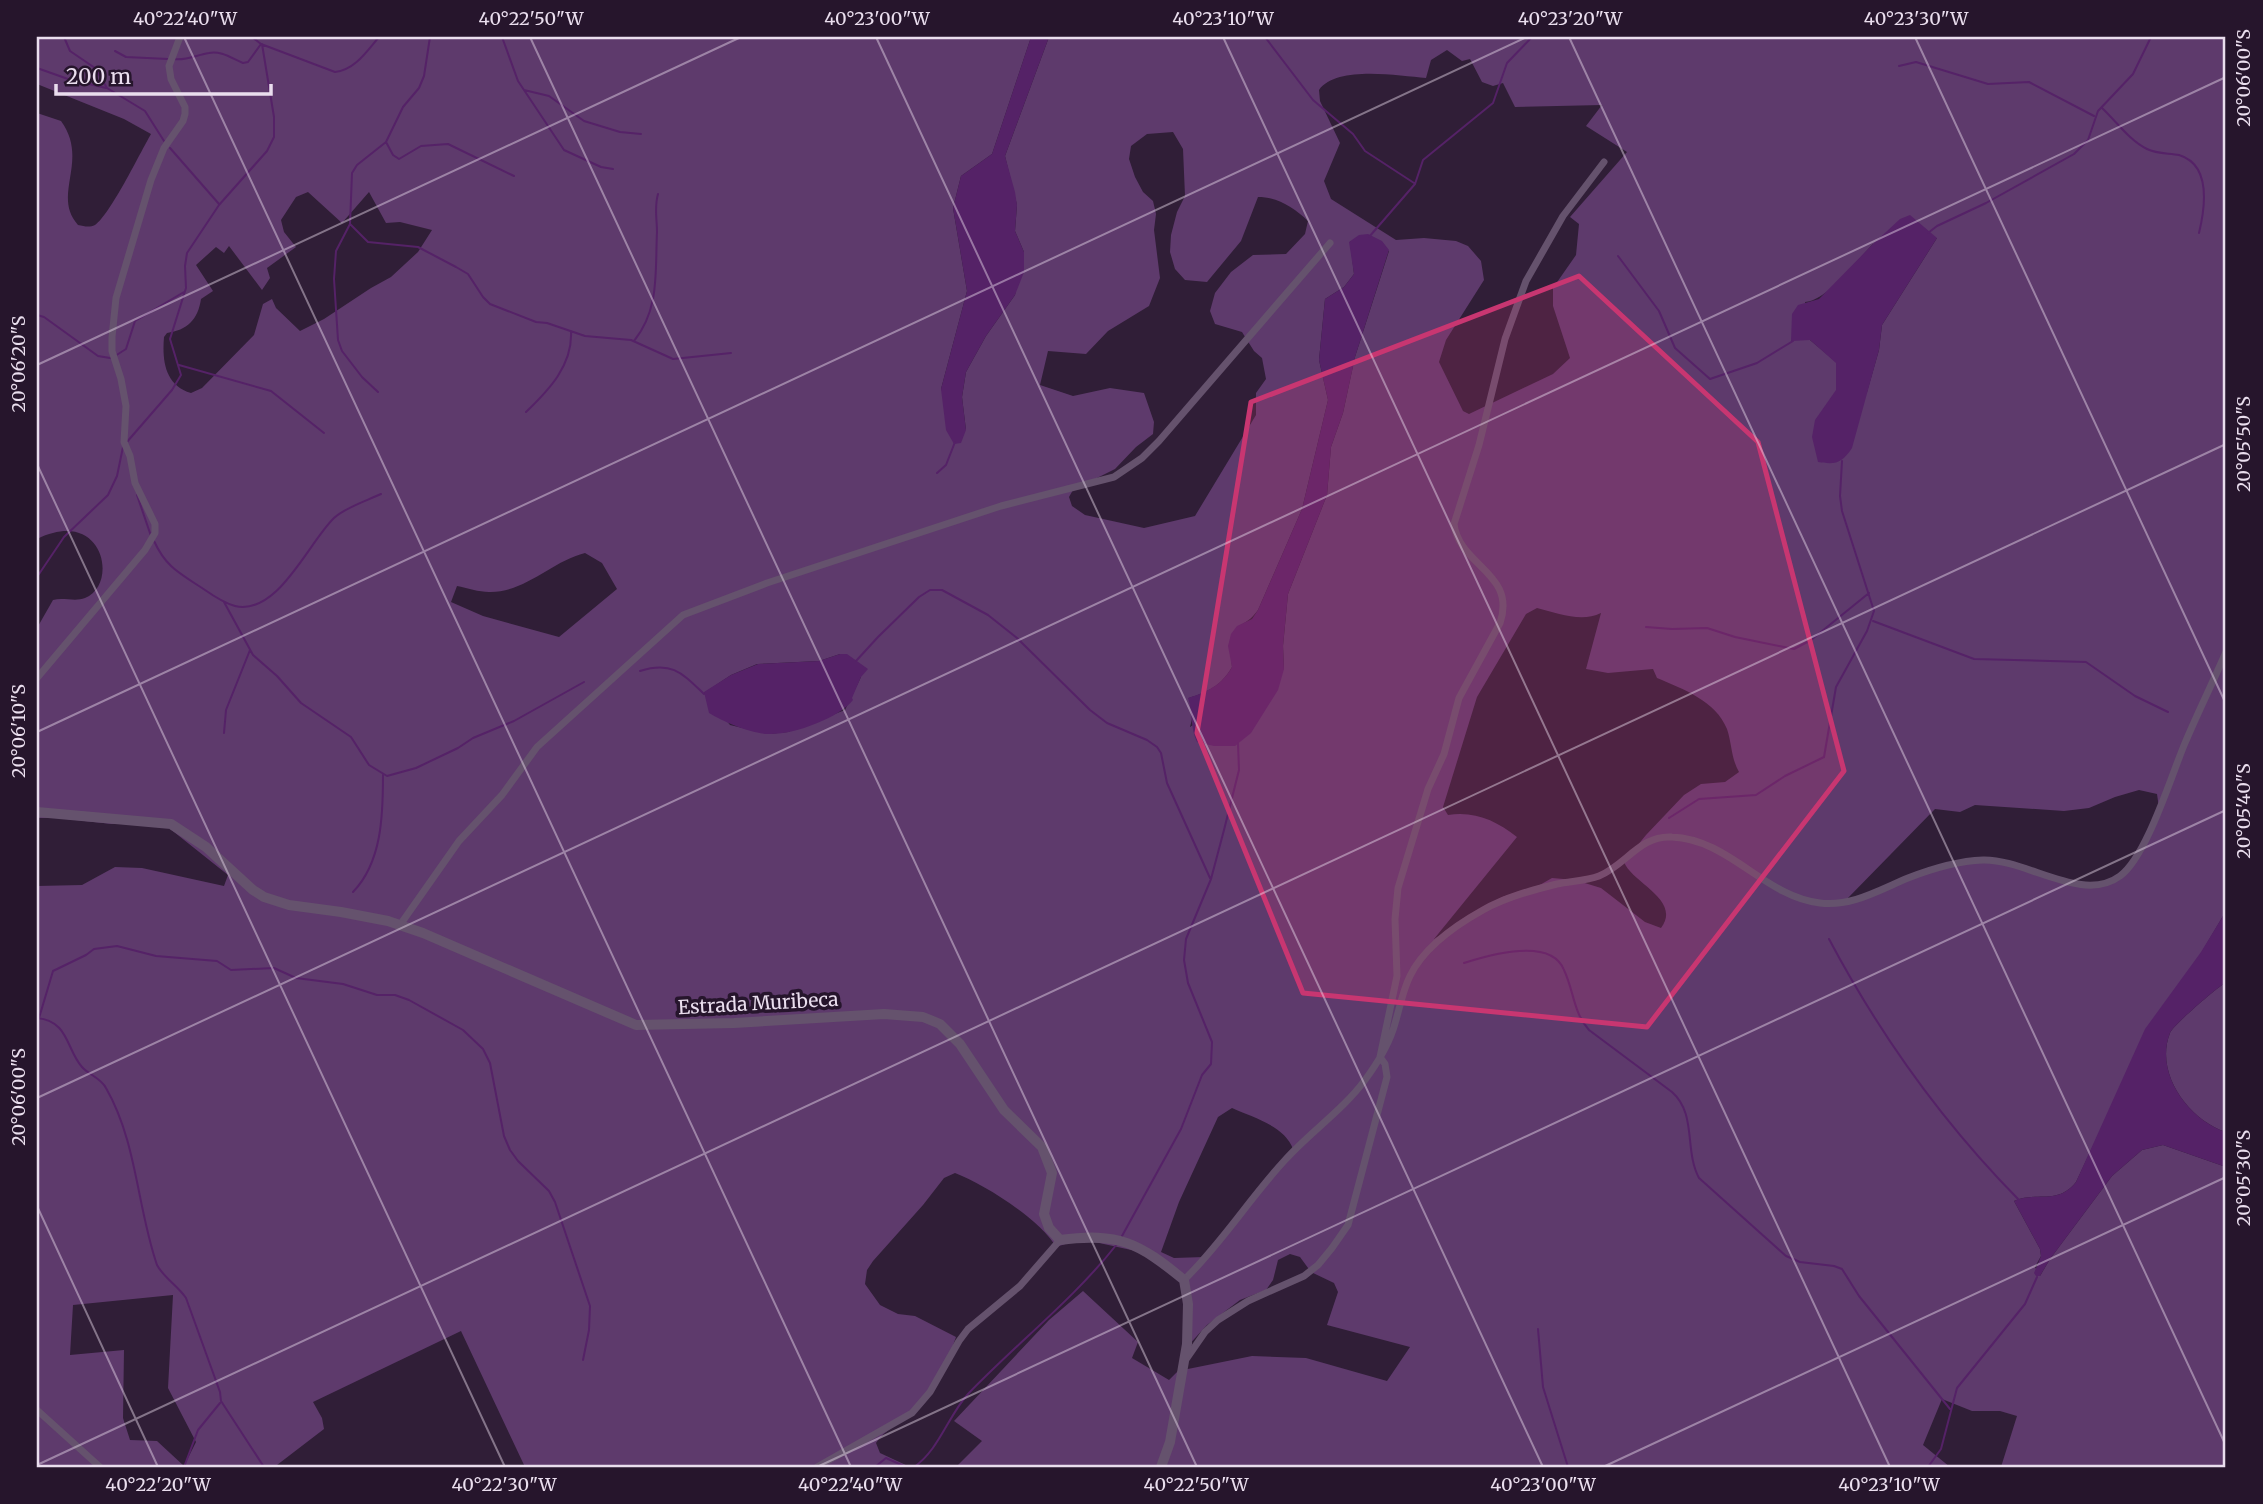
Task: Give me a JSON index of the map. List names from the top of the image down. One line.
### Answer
{"streets":{"street":["Estrada Muribeca"]},"scale_bar":"200 m","coordinates":["40°22'40\"W","40°22'50\"W","40°23'00\"W","40°23'10\"W","40°23'20\"W","40°23'30\"W","20°06'00\"S","20°06'20\"S","20°05'50\"S","20°06'10\"S","20°05'40\"S","20°05'30\"S","40°22'20\"W","40°22'30\"W"]}
